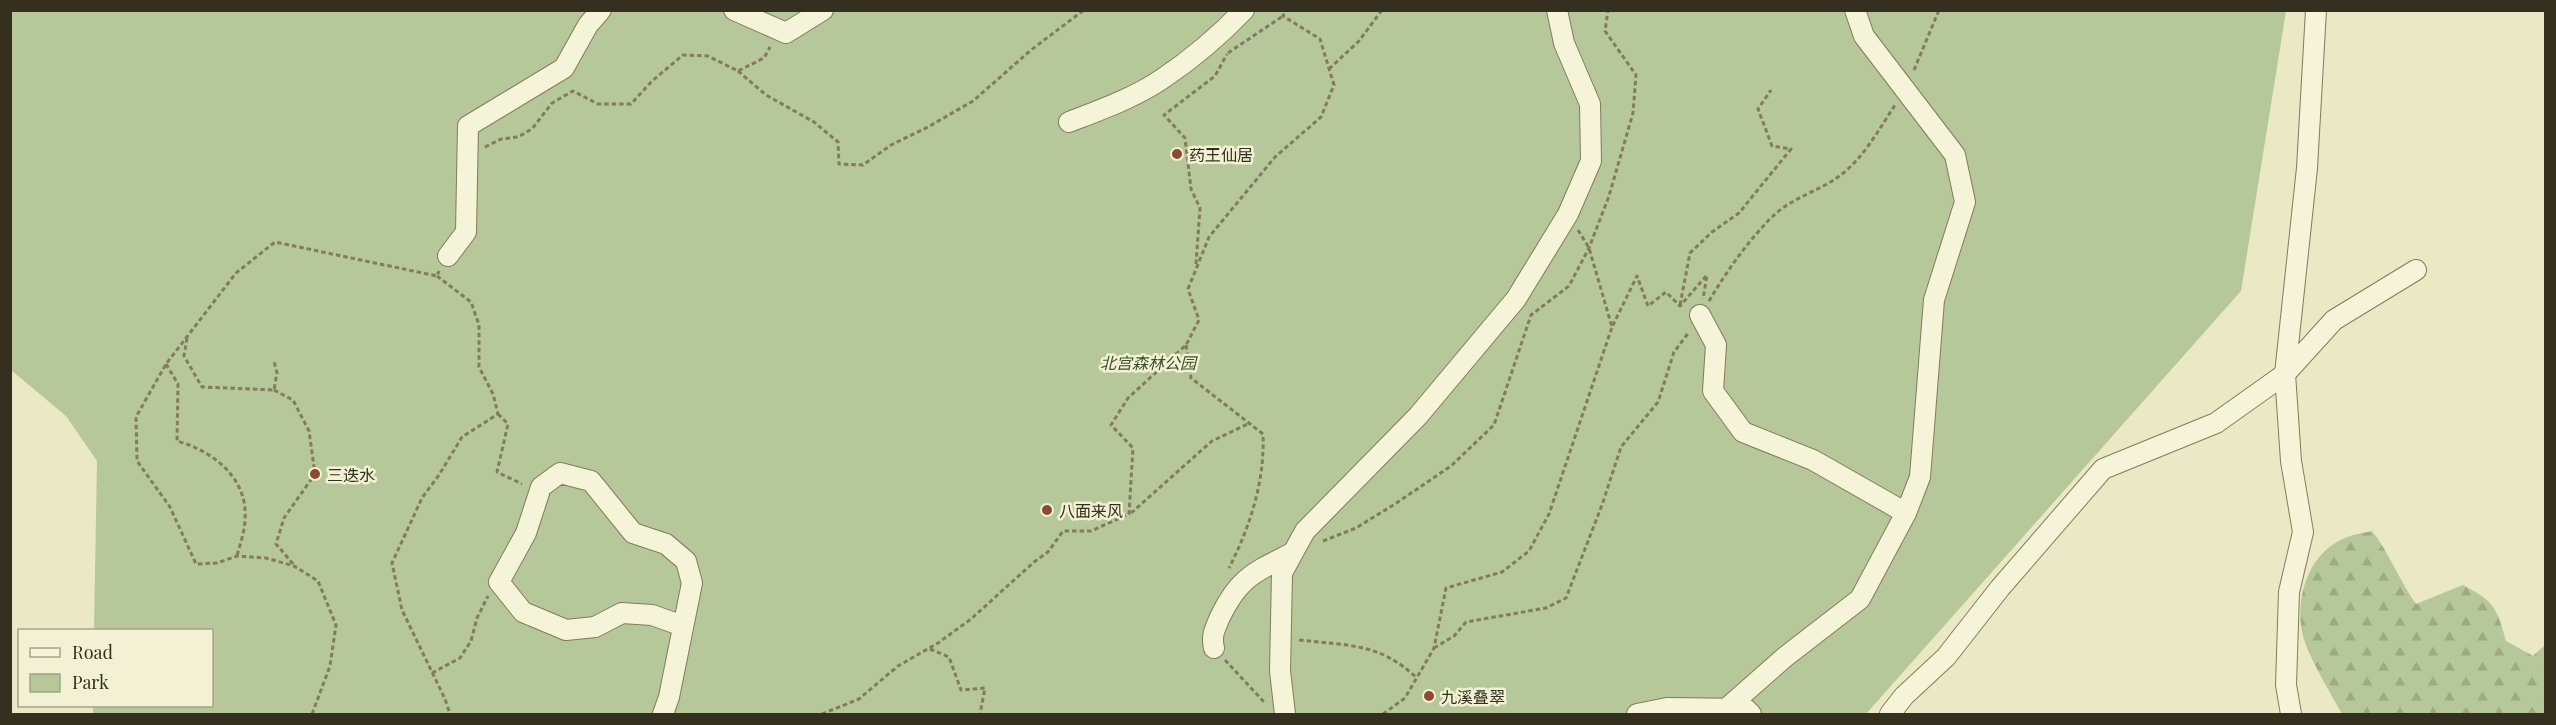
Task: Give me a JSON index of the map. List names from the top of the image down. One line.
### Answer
{"parks":["北宫森林公园"],"places":["药王仙居","三迭水","八面来风","九溪叠翠"],"legend":["Road","Park"]}
